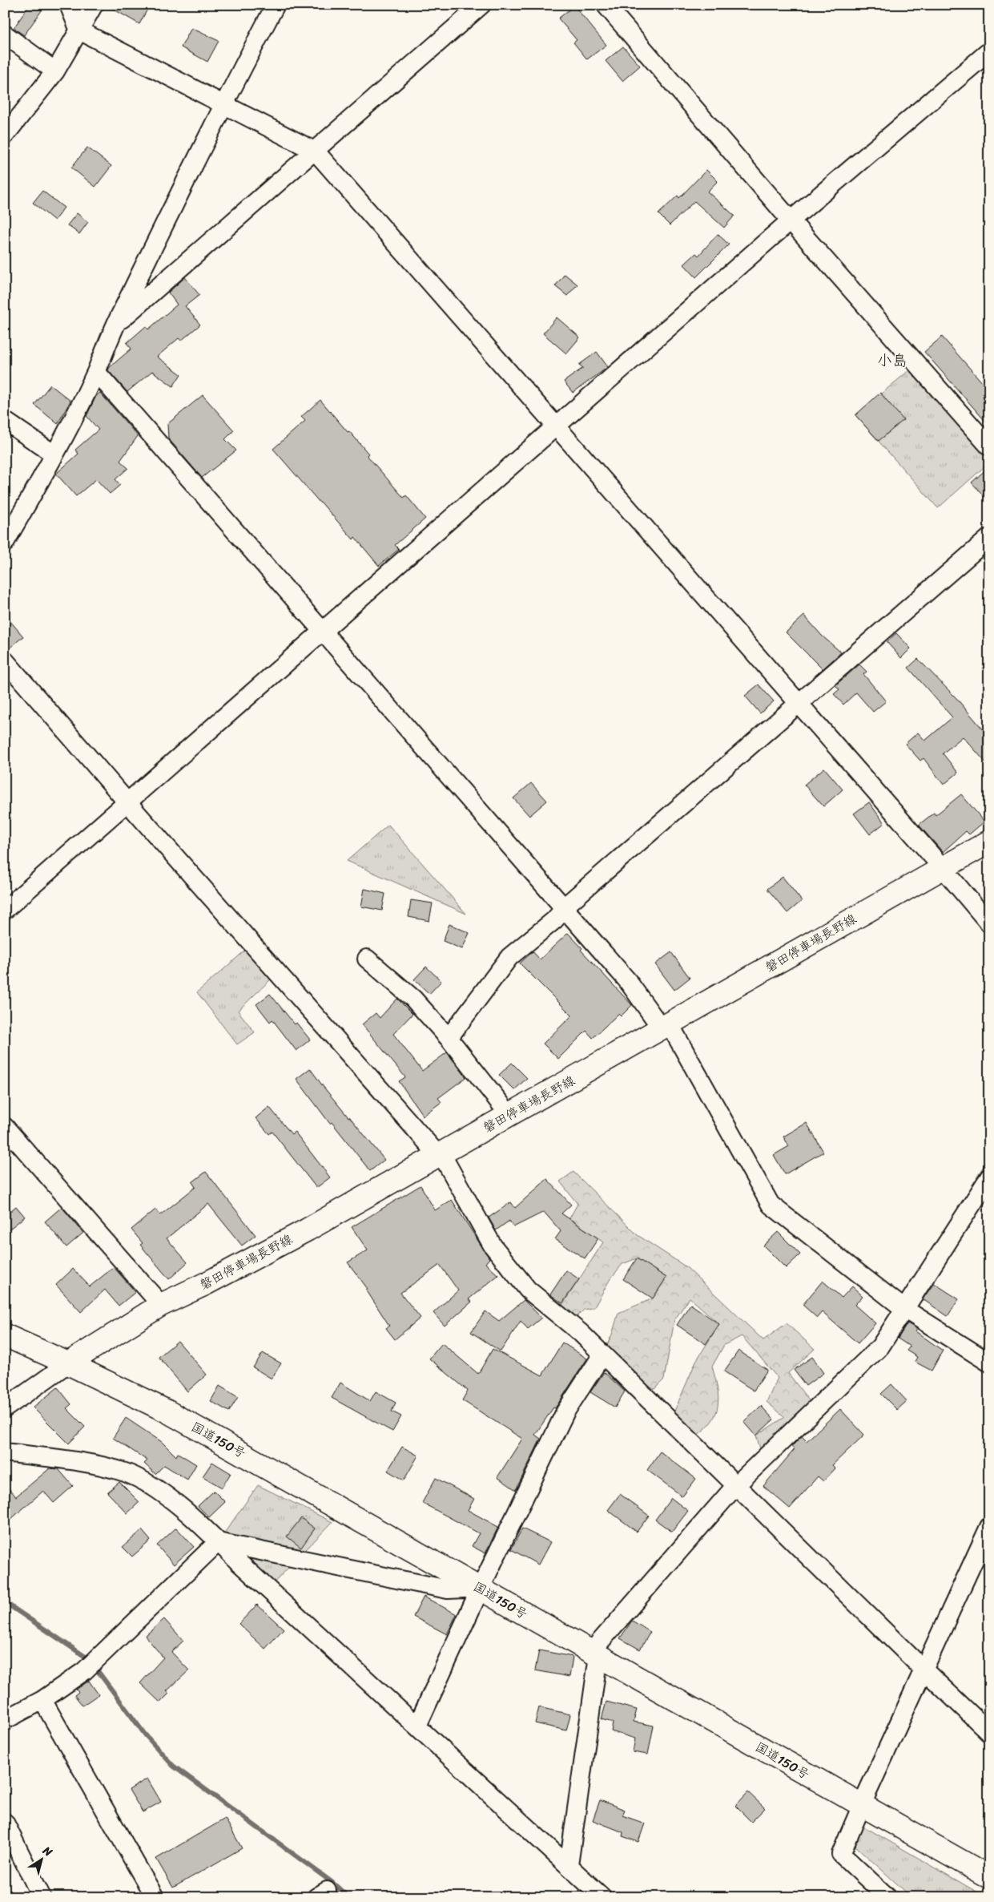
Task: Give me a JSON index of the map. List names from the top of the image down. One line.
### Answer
{"streets":{"main road":["磐田停車場長野線","国道150号"]},"crossings":[["磐田停車場長野線","国道150号"]],"districts":["小島"],"north":"top right"}
